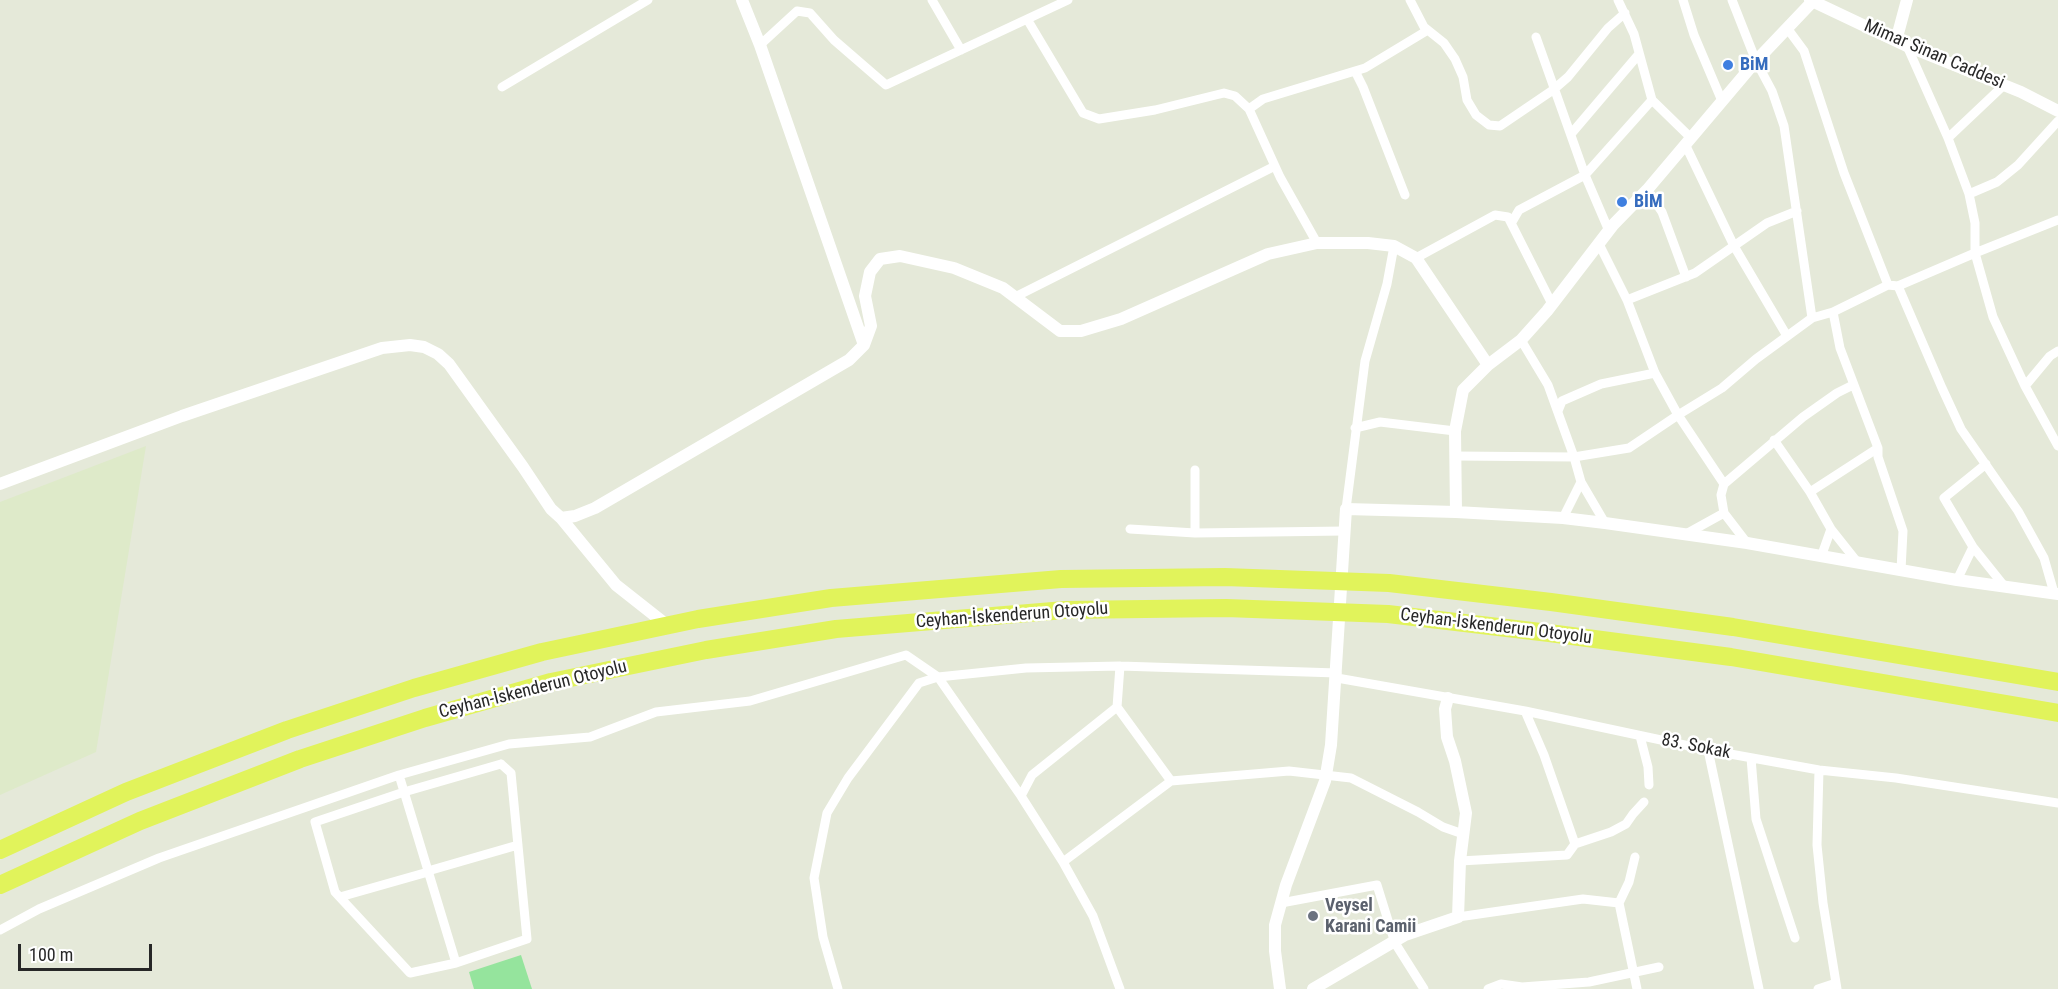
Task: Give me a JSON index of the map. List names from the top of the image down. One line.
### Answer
{"streets":{"highway":["Ceyhan-İskenderun Otoyolu"],"street":["Mimar Sinan Caddesi","83. Sokak"]},"places":["BiM","BİM","Veysel Karani Camii"],"scale_bar":"100 m"}
